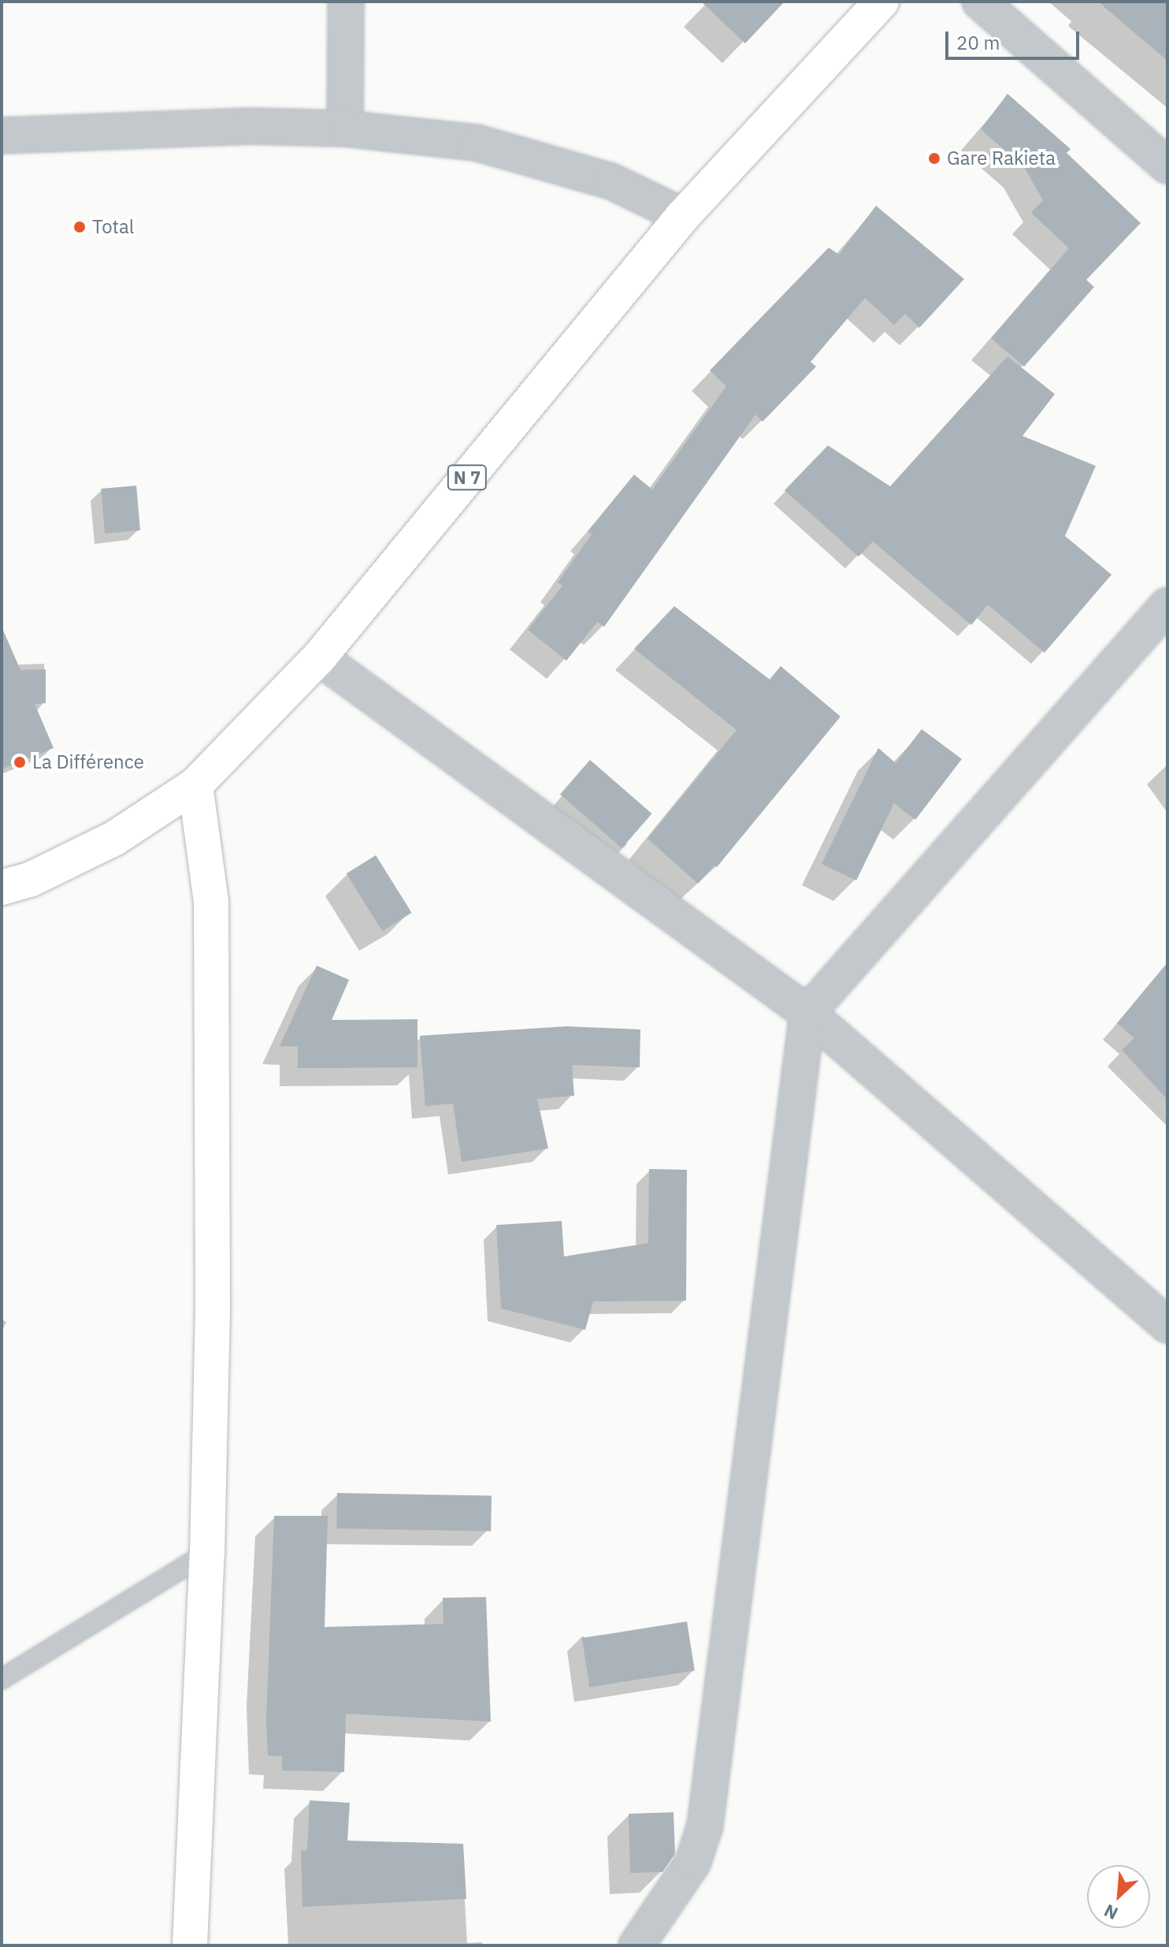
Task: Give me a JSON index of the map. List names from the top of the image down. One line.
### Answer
{"streets":{"main road":["N 7"]},"places":["Gare Rakieta","Total","La Différence"],"scale_bar":"20 m","north":"bottom left"}
